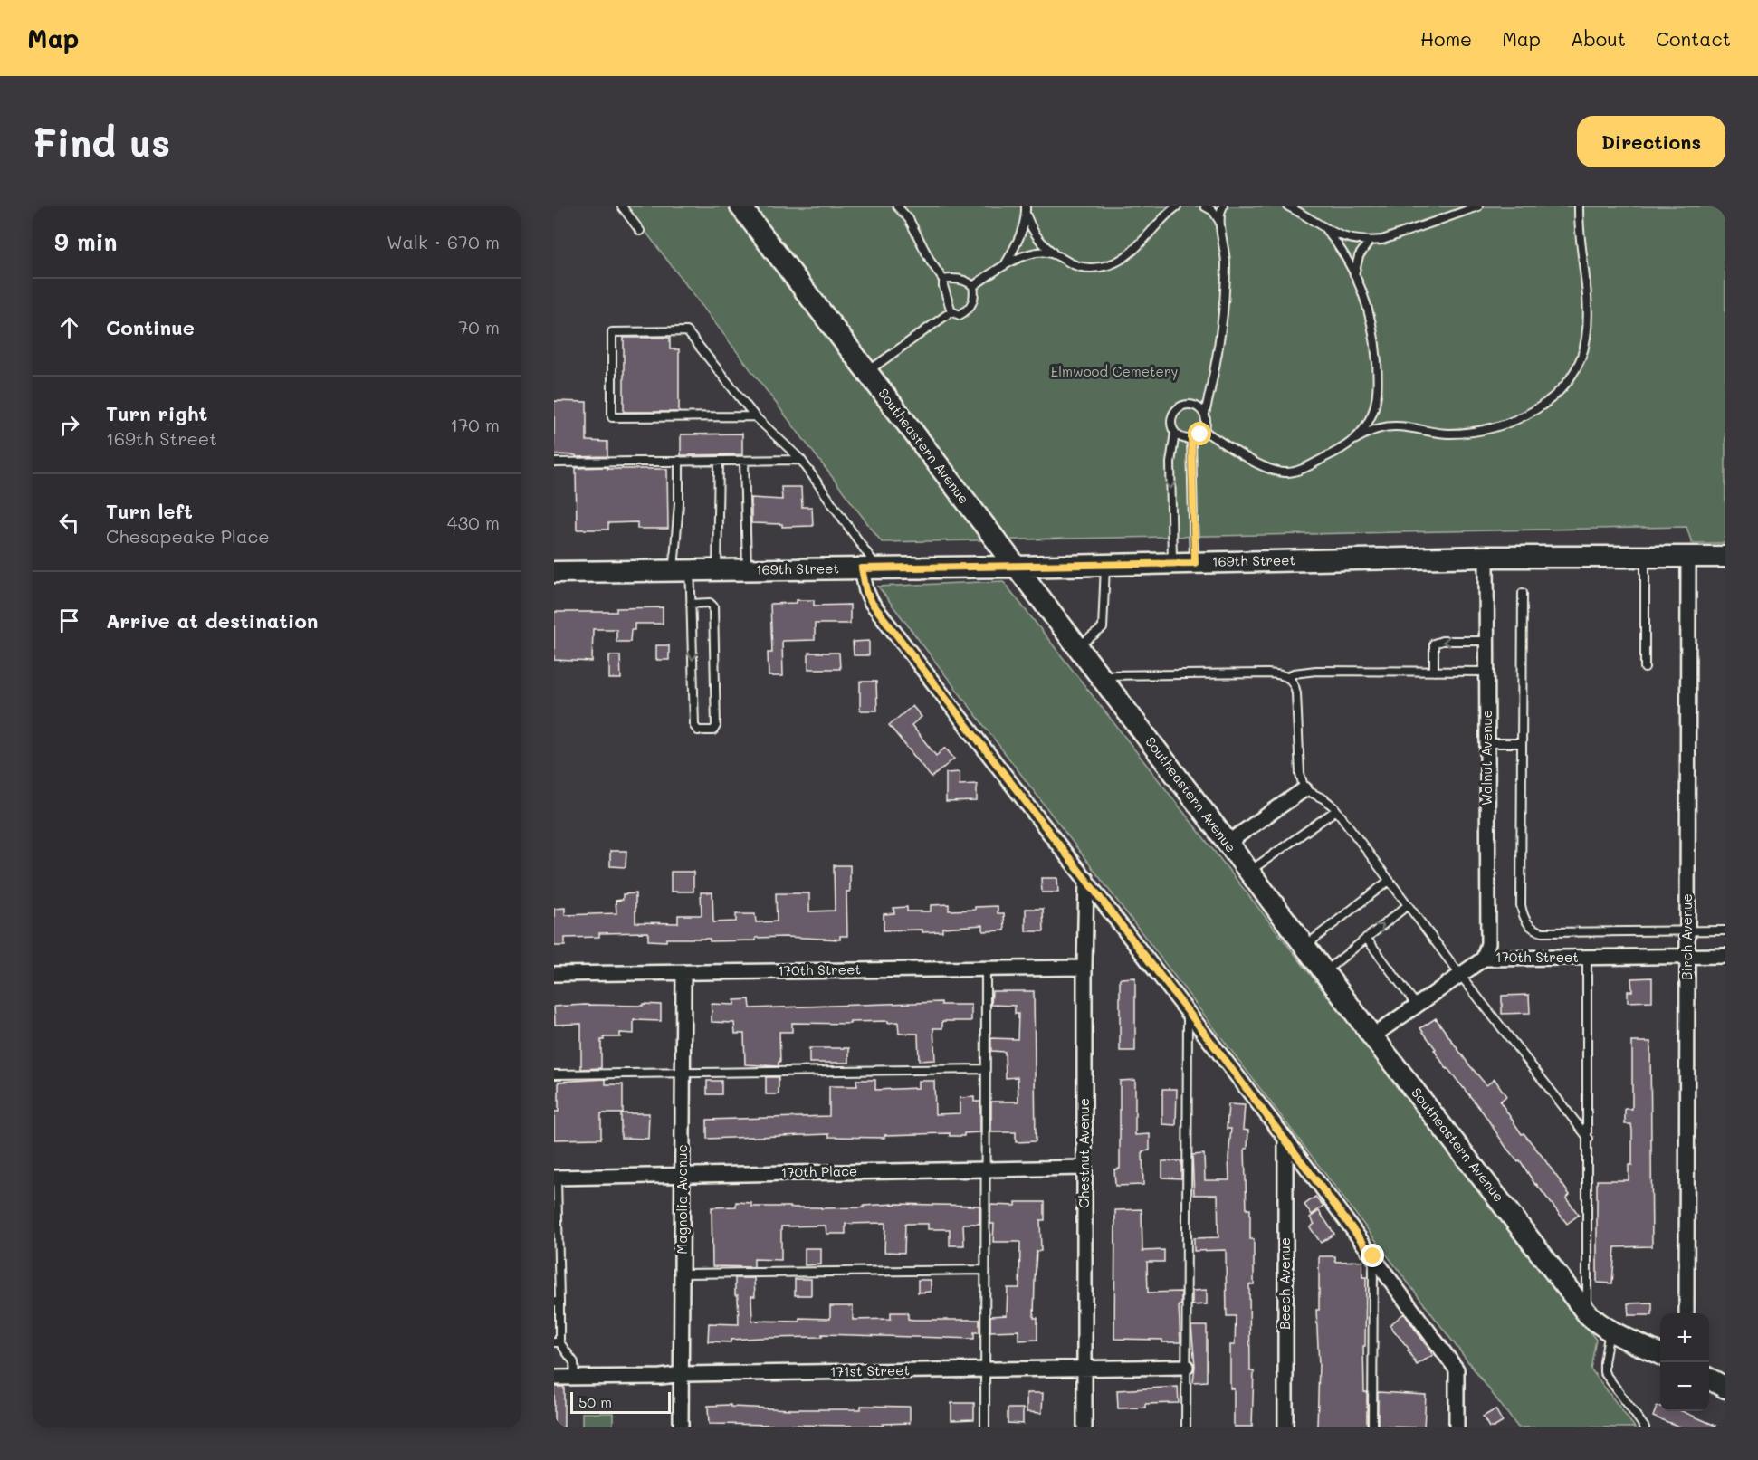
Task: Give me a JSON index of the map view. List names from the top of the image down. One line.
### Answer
{"streets":{"street":["Southeastern Avenue","169th Street","Walnut Avenue","Birch Avenue","170th Street","Chestnut Avenue","170th Place","Magnolia Avenue","Beech Avenue","171st Street"]},"crossings":[["Southeastern Avenue","169th Street"],["Southeastern Avenue","170th Street"],["169th Street","Walnut Avenue"],["169th Street","Birch Avenue"],["Walnut Avenue","170th Street"],["Birch Avenue","170th Street"],["170th Street","Chestnut Avenue"],["170th Street","Magnolia Avenue"],["Chestnut Avenue","170th Place"],["Chestnut Avenue","171st Street"],["170th Place","Magnolia Avenue"],["Magnolia Avenue","171st Street"]],"parks":["Elmwood Cemetery"],"scale_bar":"50 m","page":{"header":"Map","nav":["Home","Map","About","Contact"],"buttons":"Directions","title":"Find us","heading":["9 min","Walk · 670 m"],"list":[["Continue","70 m"],["Turn right","169th Street","170 m"],["Turn left","Chesapeake Place","430 m"],"Arrive at destination"],"map_buttons":["+","−"],"scale":"50 m"}}
